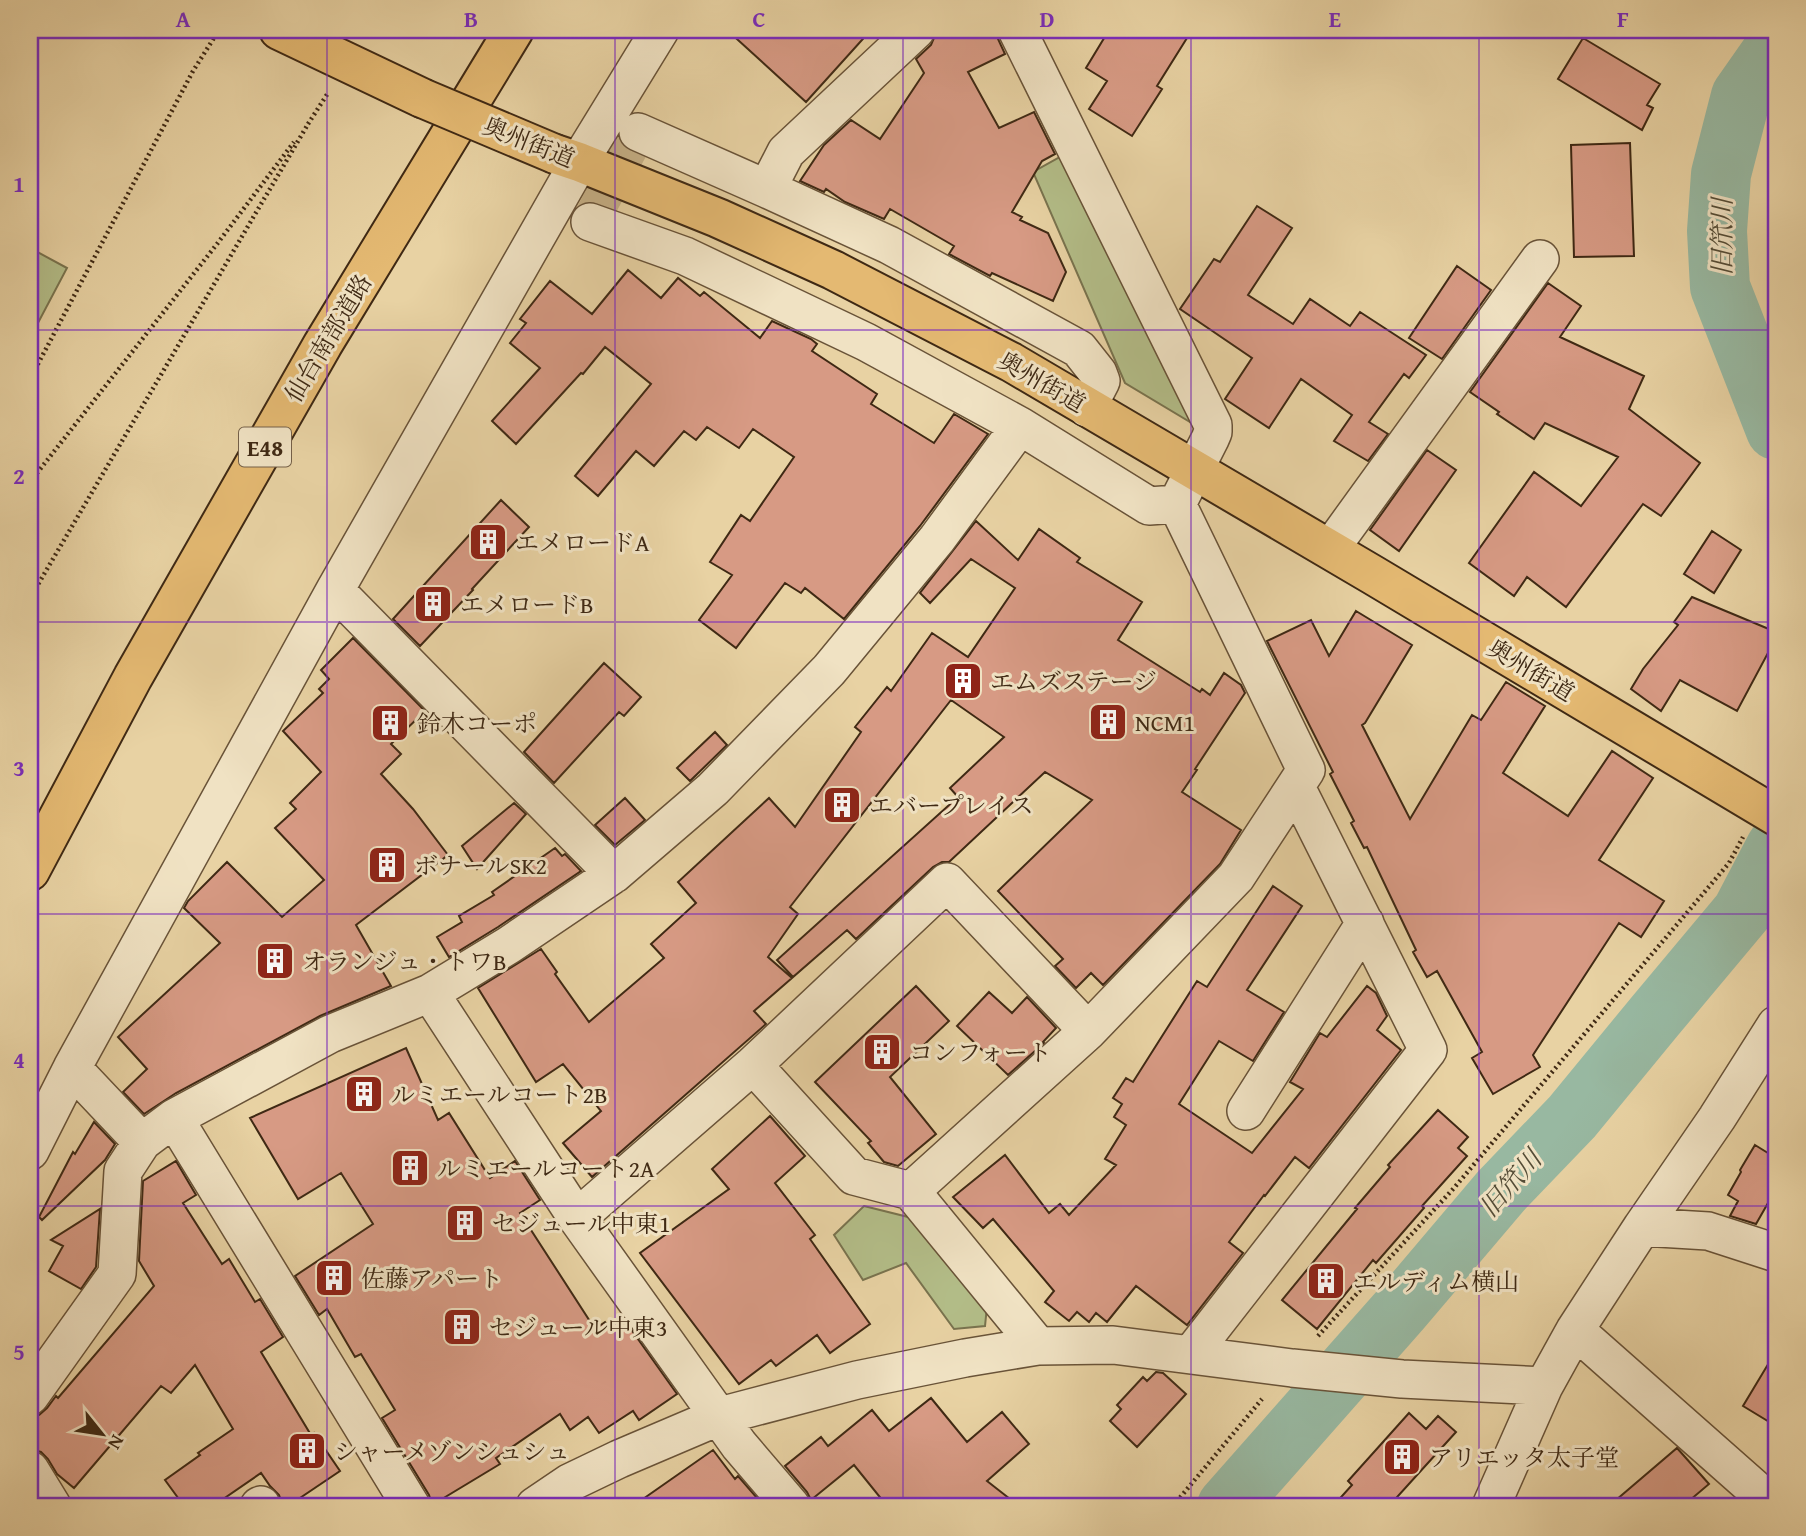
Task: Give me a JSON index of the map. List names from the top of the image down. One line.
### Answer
{"streets":{"main road":["奥州街道","仙台南部道路","E48"]},"water":["旧笊川"],"places":{"building":["エメロードA","エメロードB","エムズステージ","NCM1","鈴木コーポ","エバープレイス","ボナールSK2","オランジュ・トワB","コンフォート","ルミエールコート2B","ルミエールコート2A","セジュール中東1","佐藤アパート","エルディム横山","セジュール中東3","シャーメゾンシュシュ","アリエッタ太子堂"]},"north":"bottom right","grid":{"columns":["A","B","C","D","E","F"],"rows":["1","2","3","4","5"]}}
